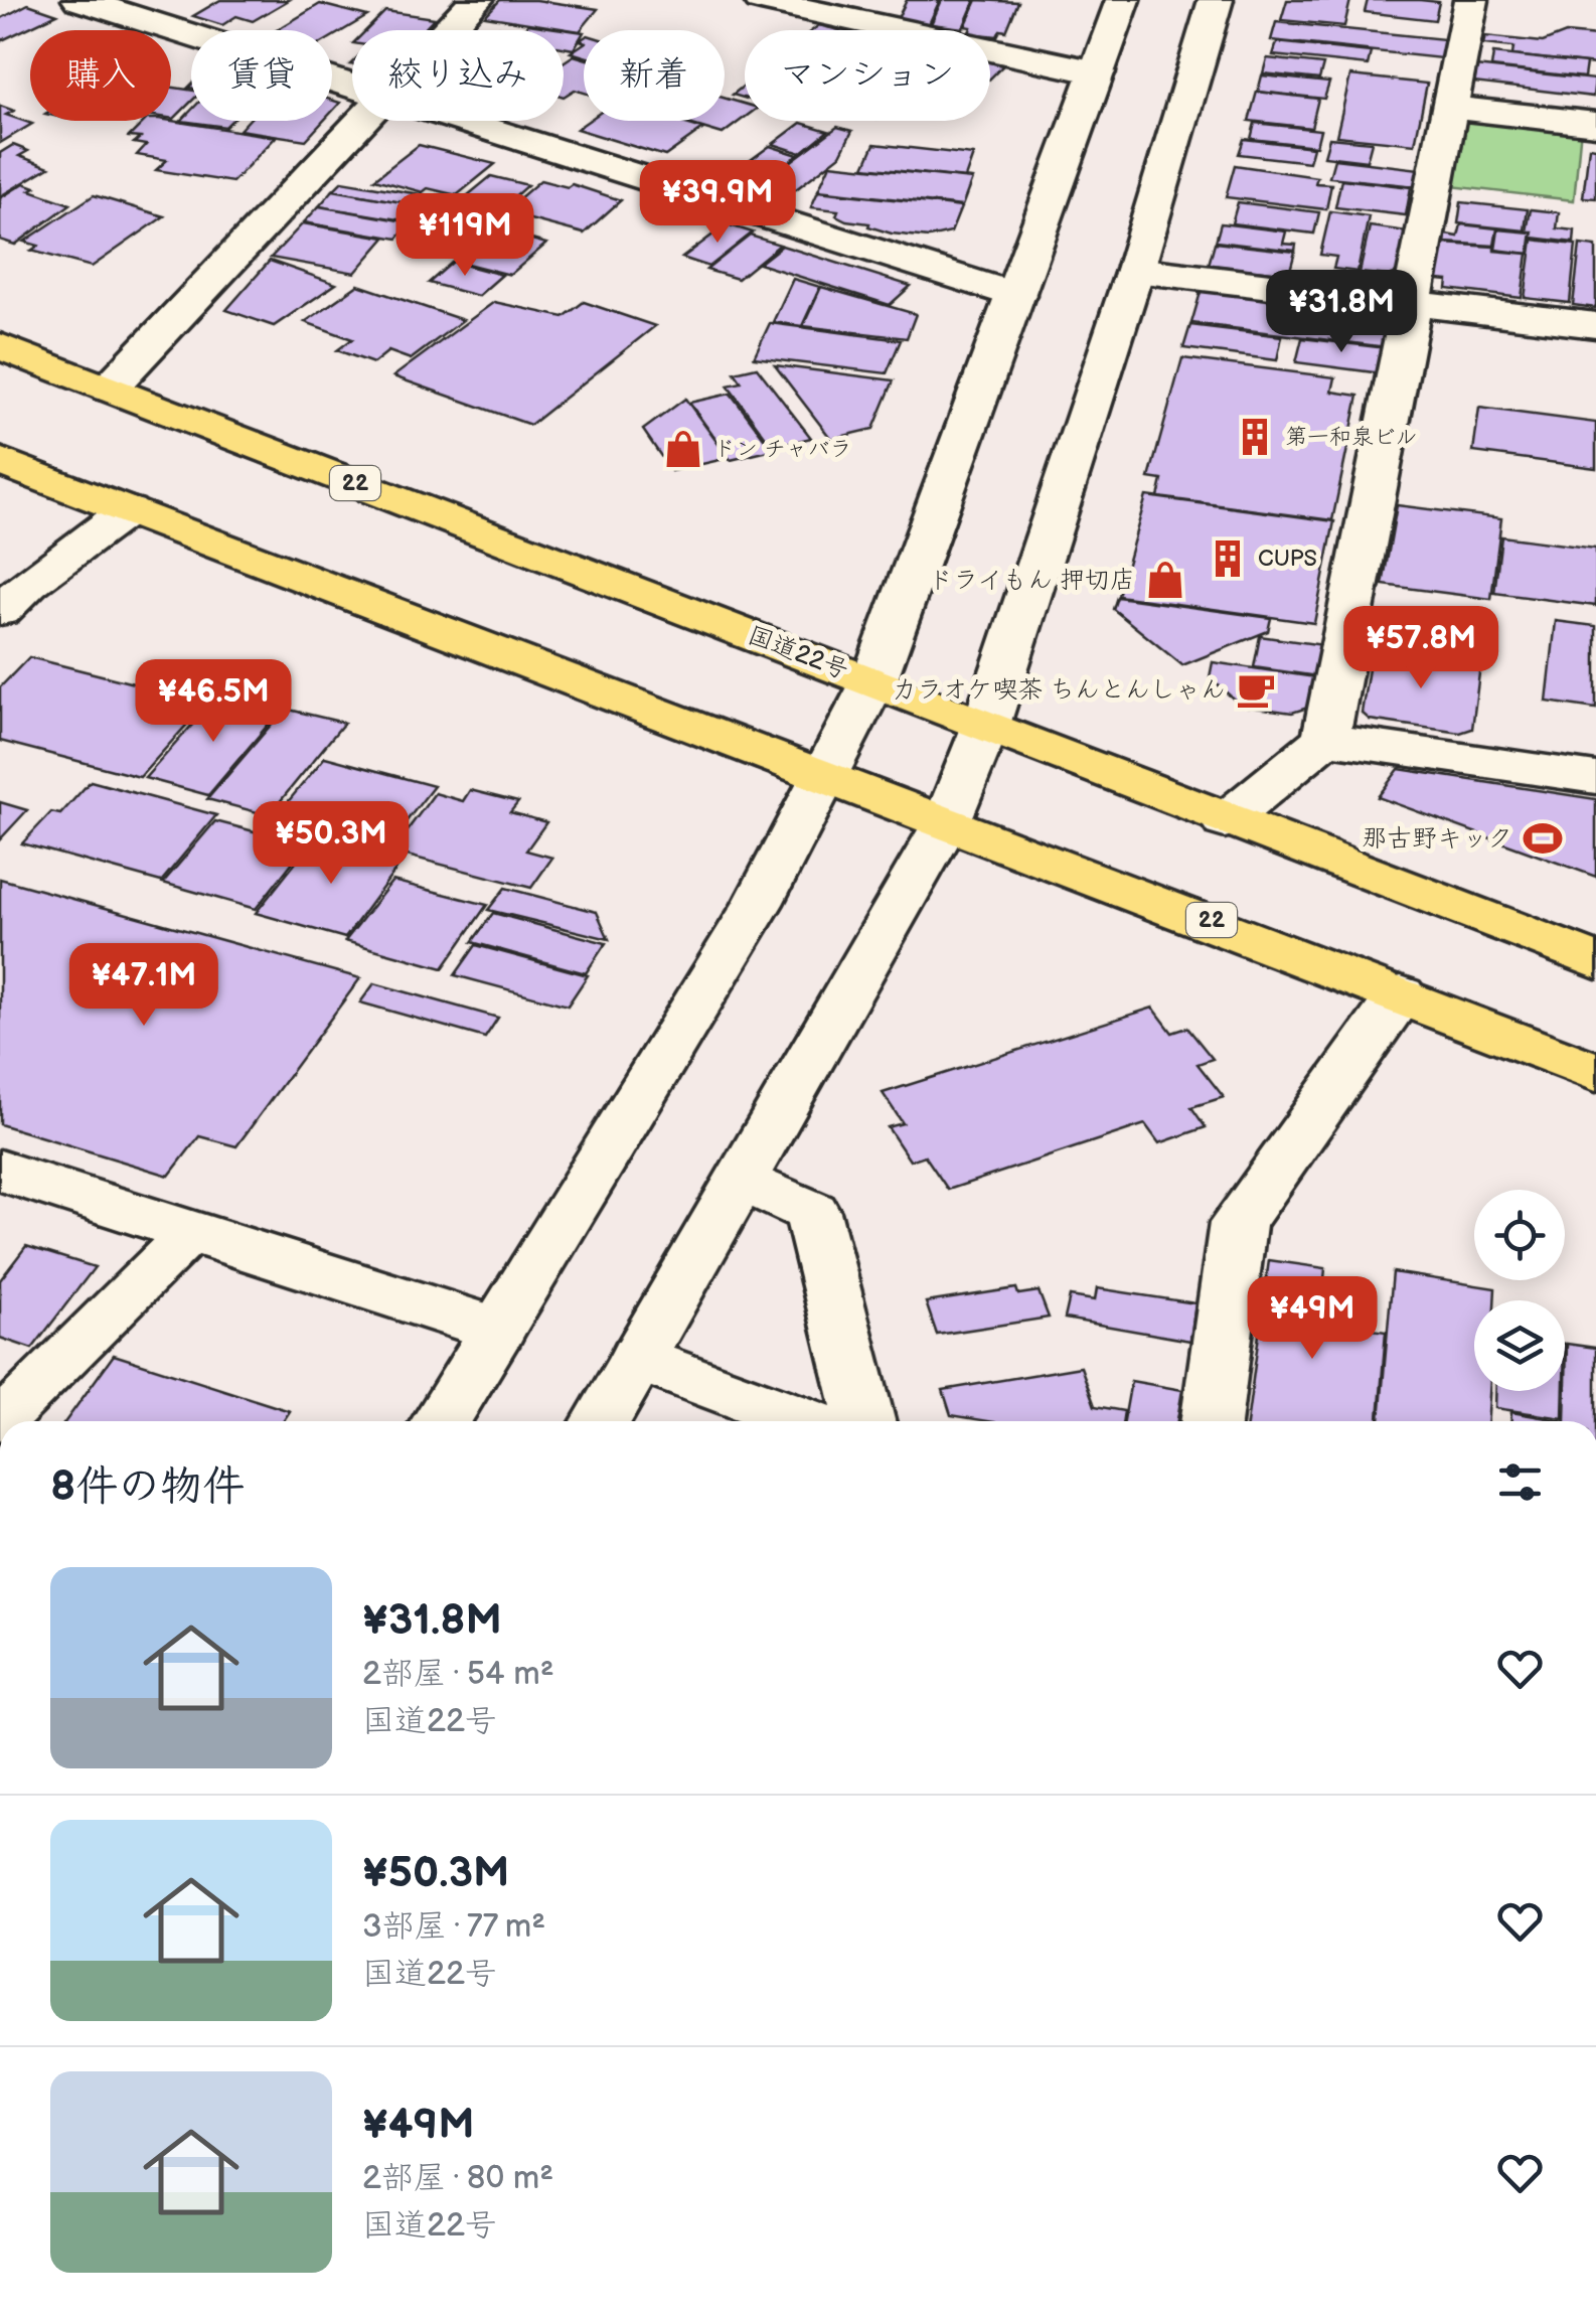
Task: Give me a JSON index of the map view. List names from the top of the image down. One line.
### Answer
{"streets":{"highway":["22","国道22号"]},"places":{"building":["第一和泉ビル","CUPS"],"shop":["ドン チャバラ","ドライもん 押切店"],"cafe":["カラオケ喫茶 ちんとんしゃん"],"sports":["那古野キック"]},"page":{"chip":["購入","賃貸","絞り込み","新着","マンション"],"price":["¥39.9M","¥119M","¥31.8M","¥57.8M","¥46.5M","¥50.3M","¥47.1M","¥49M"],"heading":"8件の物件","list":[{"name":"¥31.8M","note":"2部屋 · 54 m² · 国道22号"},{"name":"¥50.3M","note":"3部屋 · 77 m² · 国道22号"},{"name":"¥49M","note":"2部屋 · 80 m² · 国道22号"}]}}
